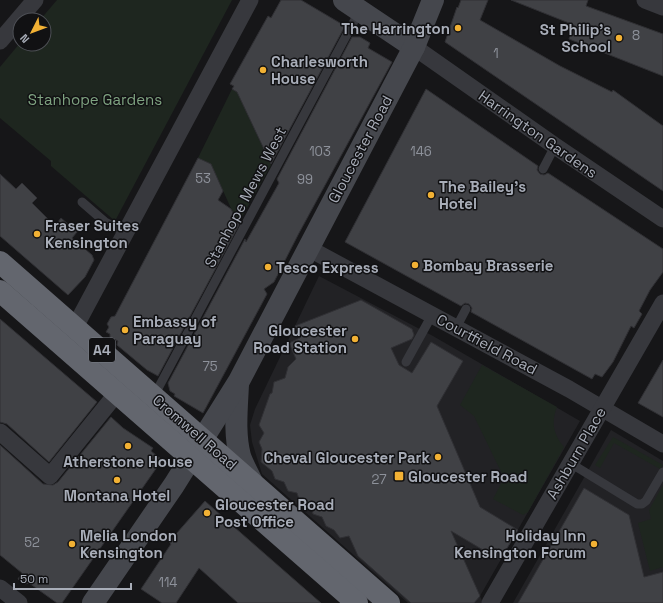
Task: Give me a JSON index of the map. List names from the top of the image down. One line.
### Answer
{"streets":{"highway":["A4","Cromwell Road"],"street":["Harrington Gardens","Gloucester Road","Courtfield Road","Ashburn Place"],"lane":["Stanhope Mews West"]},"crossings":[["Harrington Gardens","Gloucester Road"],["Gloucester Road","Courtfield Road"],["Gloucester Road","Cromwell Road"],["Stanhope Mews West","Cromwell Road"],["Courtfield Road","Ashburn Place"]],"parks":["Stanhope Gardens"],"places":{"other":["The Harrington","St Philip's School","Charlesworth House","The Bailey’s Hotel","Fraser Suites Kensington","Bombay Brasserie","Tesco Express","Embassy of Paraguay","Gloucester Road Station","Atherstone House","Cheval Gloucester Park","Montana Hotel","Gloucester Road Post Office","Melia London Kensington","Holiday Inn Kensington Forum"],"transit":["Gloucester Road"]},"house_numbers":["8","1","103","146","53","99","75","27","52","114"],"scale_bar":"50 m","north":"bottom left"}
